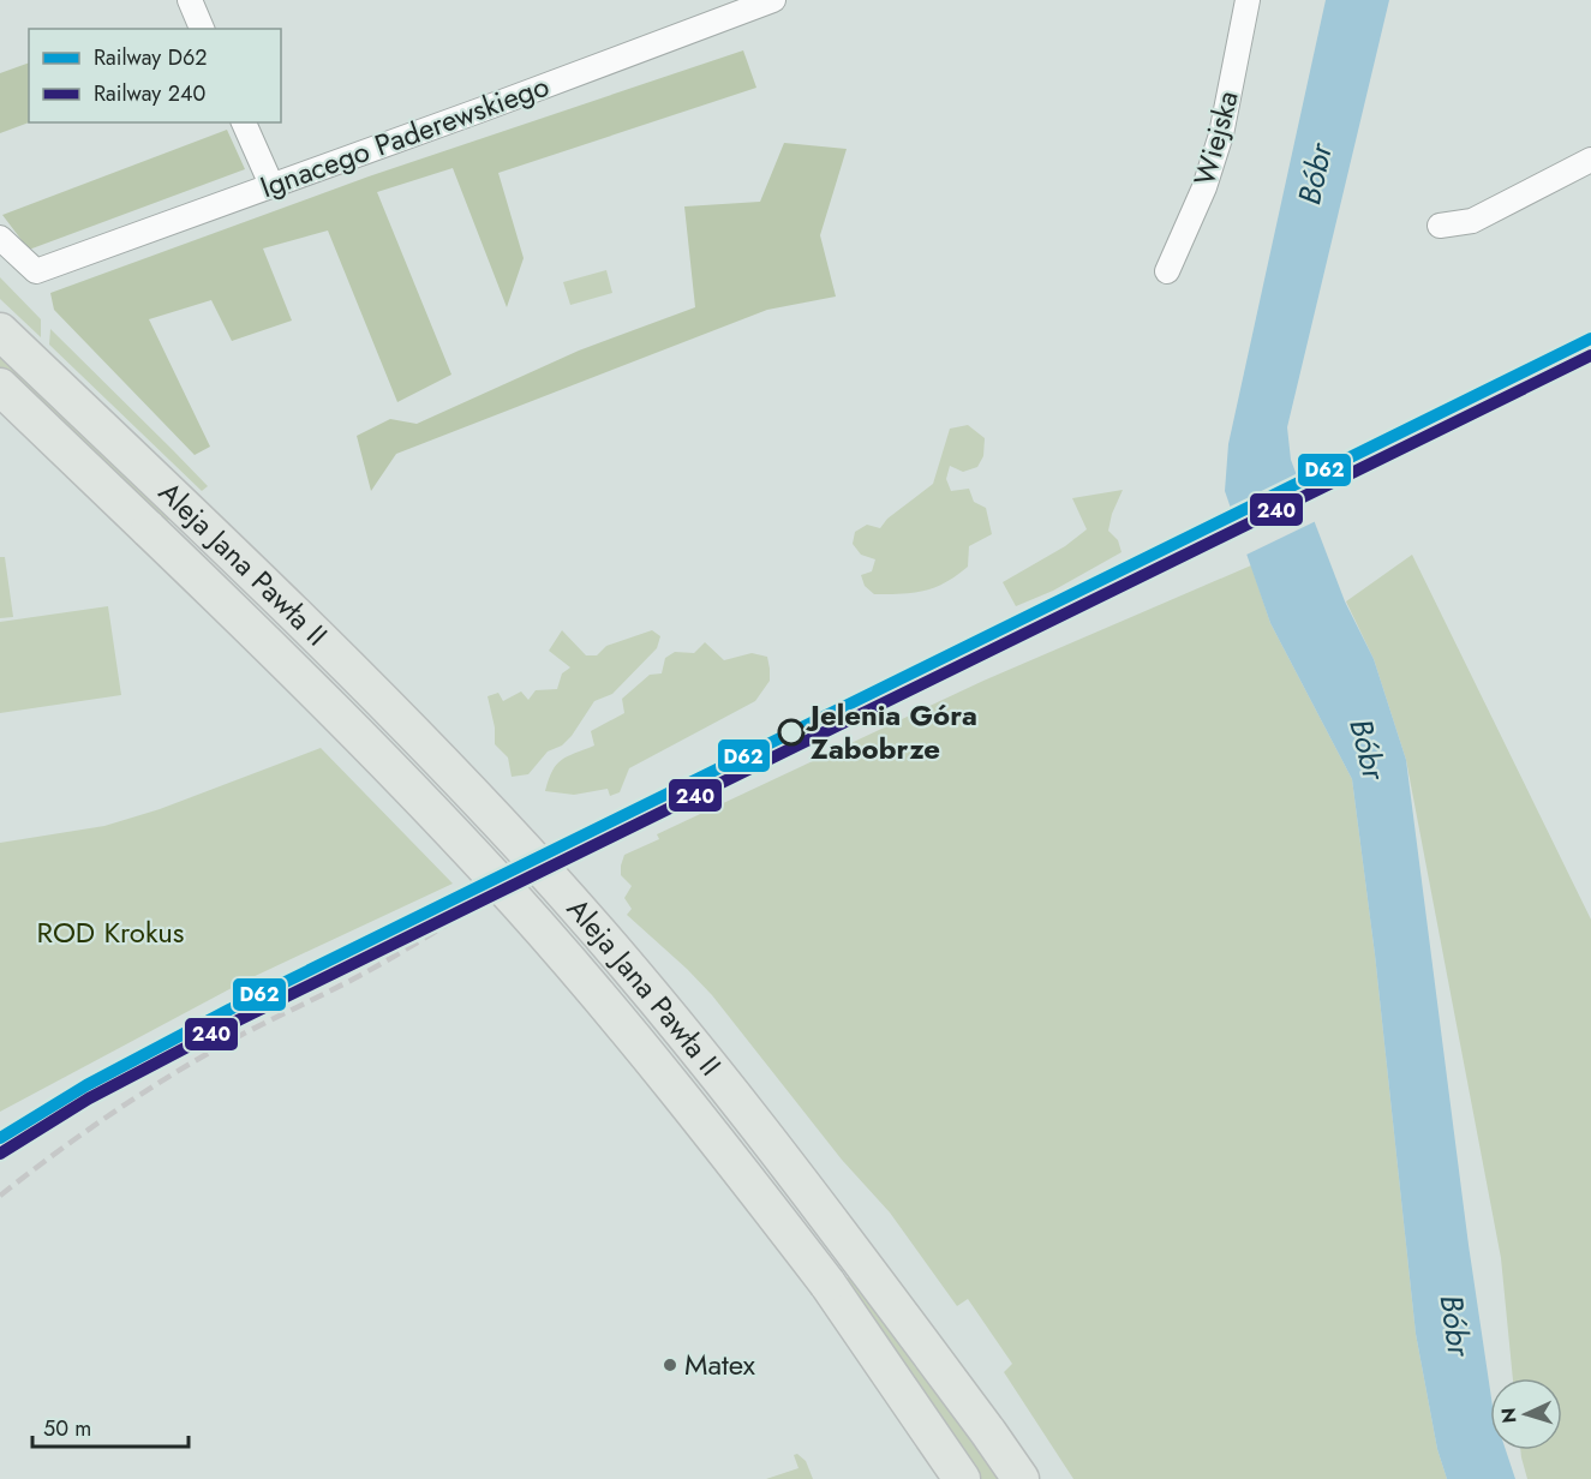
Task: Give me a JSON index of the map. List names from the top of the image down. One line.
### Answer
{"streets":{"main road":["Aleja Jana Pawła II"],"street":["Ignacego Paderewskiego","Wiejska"]},"water":["Bóbr"],"parks":["ROD Krokus"],"places":["Jelenia Góra Zabobrze","Matex"],"lines":["rail line D62","rail line 240"],"legend":["Railway D62","Railway 240"],"scale_bar":"50 m","north":"left"}
